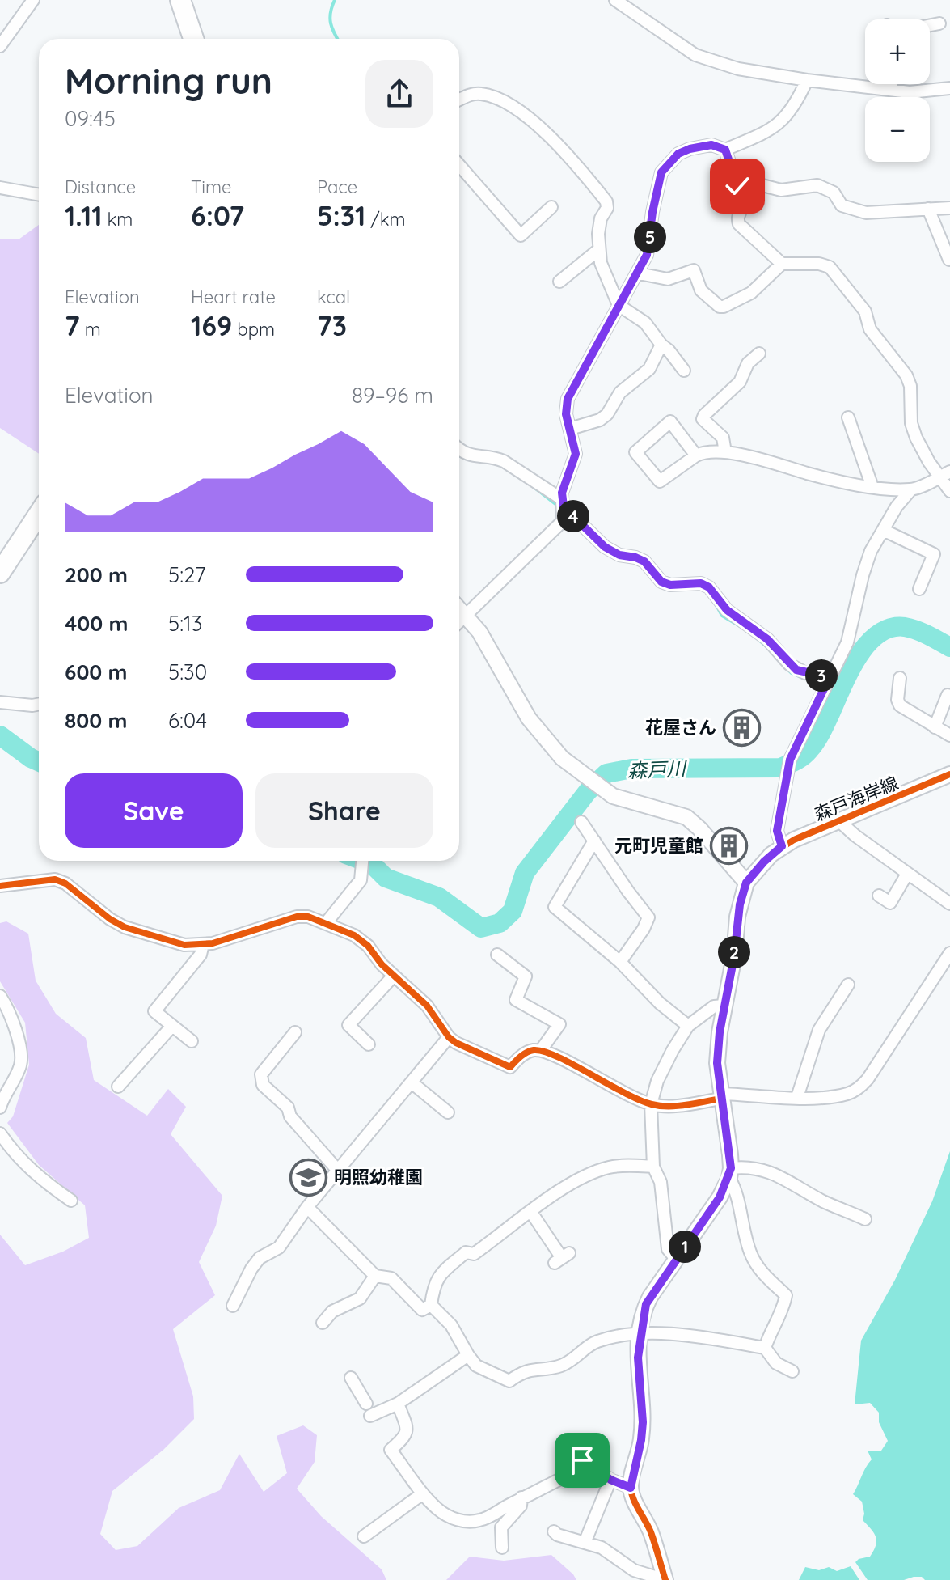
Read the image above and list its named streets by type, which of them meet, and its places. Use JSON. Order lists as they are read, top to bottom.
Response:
{
  "streets": {
    "main road": ["森戸海岸線"]
  },
  "water": ["森戸川"],
  "places": {
    "building": ["花屋さん", "元町児童館"],
    "school or university": ["明照幼稚園"]
  },
  "page": {
    "map_buttons": ["+", "−"],
    "heading": ["Morning run", "09:45"],
    "stats": [
      ["Distance", "1.11 km"],
      ["Time", "6:07"],
      ["Pace", "5:31 /km"],
      ["Elevation", "7 m"],
      ["Heart rate", "169 bpm"],
      ["kcal", "73"]
    ],
    "pins": [
      "5",
      "4",
      "3",
      "2",
      "1"
    ],
    "chart": ["Elevation", "89–96 m"],
    "list": [
      {
        "name": "200 m",
        "note": "5:27"
      },
      {
        "name": "400 m",
        "note": "5:13"
      },
      {
        "name": "600 m",
        "note": "5:30"
      },
      {
        "name": "800 m",
        "note": "6:04"
      }
    ],
    "buttons": ["Save", "Share"]
  }
}
